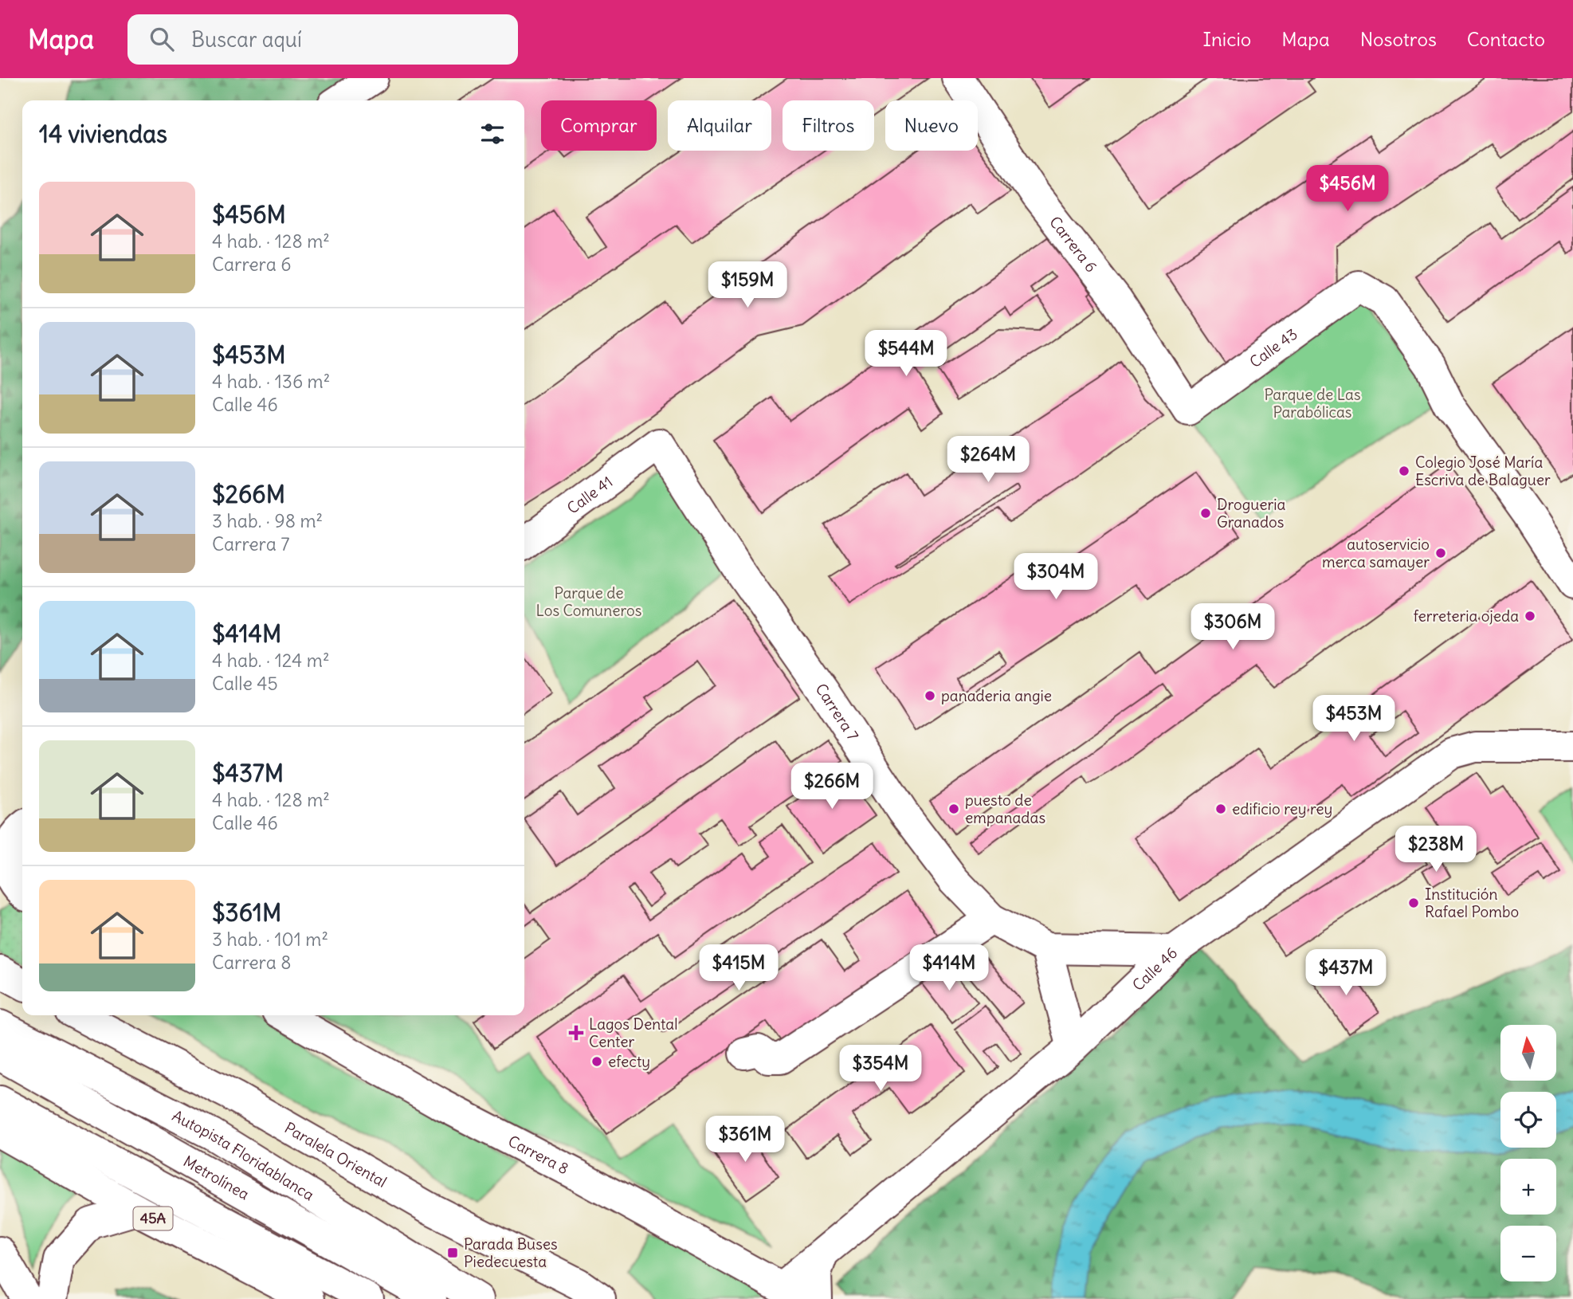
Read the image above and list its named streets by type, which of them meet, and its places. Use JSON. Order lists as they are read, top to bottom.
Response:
{
  "streets": {
    "main road": [
      "Carrera 6",
      "Calle 43",
      "Calle 41",
      "Carrera 7",
      "Calle 46",
      "Paralela Oriental",
      "Autopista Floridablanca",
      "Carrera 8",
      "Metrolínea",
      "45A"
    ]
  },
  "crossings": [
    ["Carrera 6", "Calle 43"],
    ["Calle 41", "Carrera 7"],
    ["Carrera 7", "Calle 46"],
    ["Calle 46", "Carrera 8"]
  ],
  "parks": ["Parque de Las Parabólicas", "Parque de Los Comuneros"],
  "places": {
    "other": [
      "Colegio José María Escriva de Balaguer",
      "Drogueria Granados",
      "autoservicio merca samayer",
      "ferreteria ojeda",
      "panaderia angie",
      "puesto de empanadas",
      "edificio rey rey",
      "Institución Rafael Pombo",
      "efecty"
    ],
    "health": ["Lagos Dental Center"],
    "transit": ["Parada Buses Piedecuesta"]
  },
  "north": "top",
  "page": {
    "header": "Mapa",
    "search": "Buscar aquí",
    "nav": [
      "Inicio",
      "Mapa",
      "Nosotros",
      "Contacto"
    ],
    "chip": [
      "Comprar",
      "Alquilar",
      "Filtros",
      "Nuevo"
    ],
    "heading": "14 viviendas",
    "price": [
      "$456M",
      "$159M",
      "$544M",
      "$264M",
      "$304M",
      "$306M",
      "$453M",
      "$266M",
      "$238M",
      "$415M",
      "$414M",
      "$437M",
      "$354M",
      "$361M"
    ],
    "list": [
      {
        "name": "$456M",
        "note": "4 hab. · 128 m² · Carrera 6"
      },
      {
        "name": "$453M",
        "note": "4 hab. · 136 m² · Calle 46"
      },
      {
        "name": "$266M",
        "note": "3 hab. · 98 m² · Carrera 7"
      },
      {
        "name": "$414M",
        "note": "4 hab. · 124 m² · Calle 45"
      },
      {
        "name": "$437M",
        "note": "4 hab. · 128 m² · Calle 46"
      },
      {
        "name": "$361M",
        "note": "3 hab. · 101 m² · Carrera 8"
      }
    ],
    "map_buttons": ["+", "−"]
  }
}
